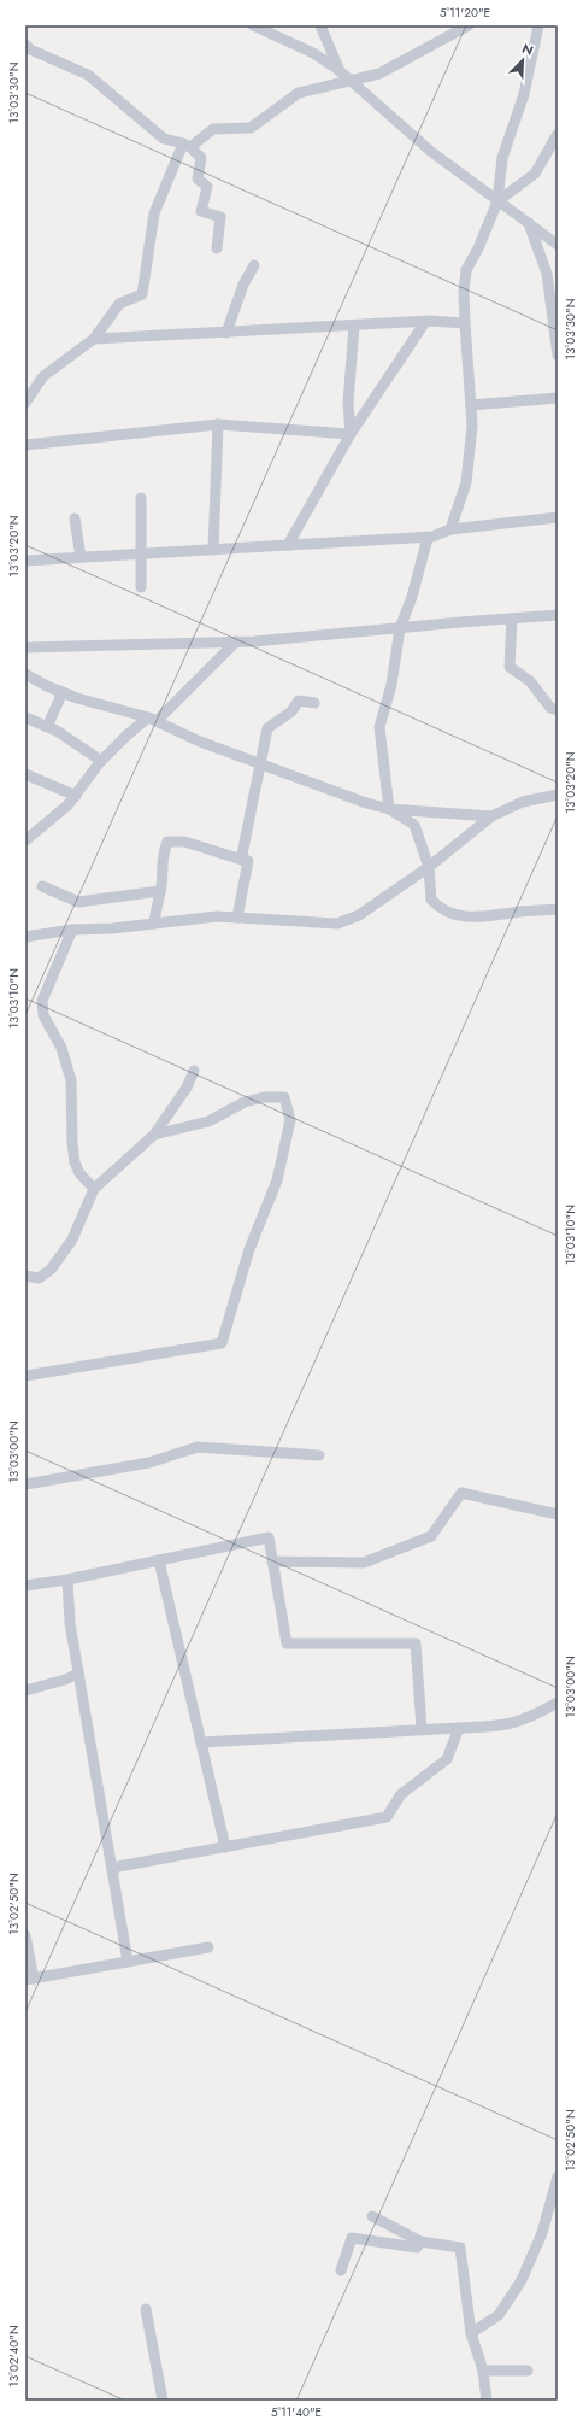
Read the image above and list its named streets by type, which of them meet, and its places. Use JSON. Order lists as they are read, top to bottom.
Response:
{
  "north": "top right",
  "coordinates": [
    "5°11'20\"E",
    "13°03'30\"N",
    "13°03'20\"N",
    "13°03'10\"N",
    "13°03'00\"N",
    "13°02'50\"N",
    "13°02'40\"N",
    "5°11'40\"E"
  ]
}
